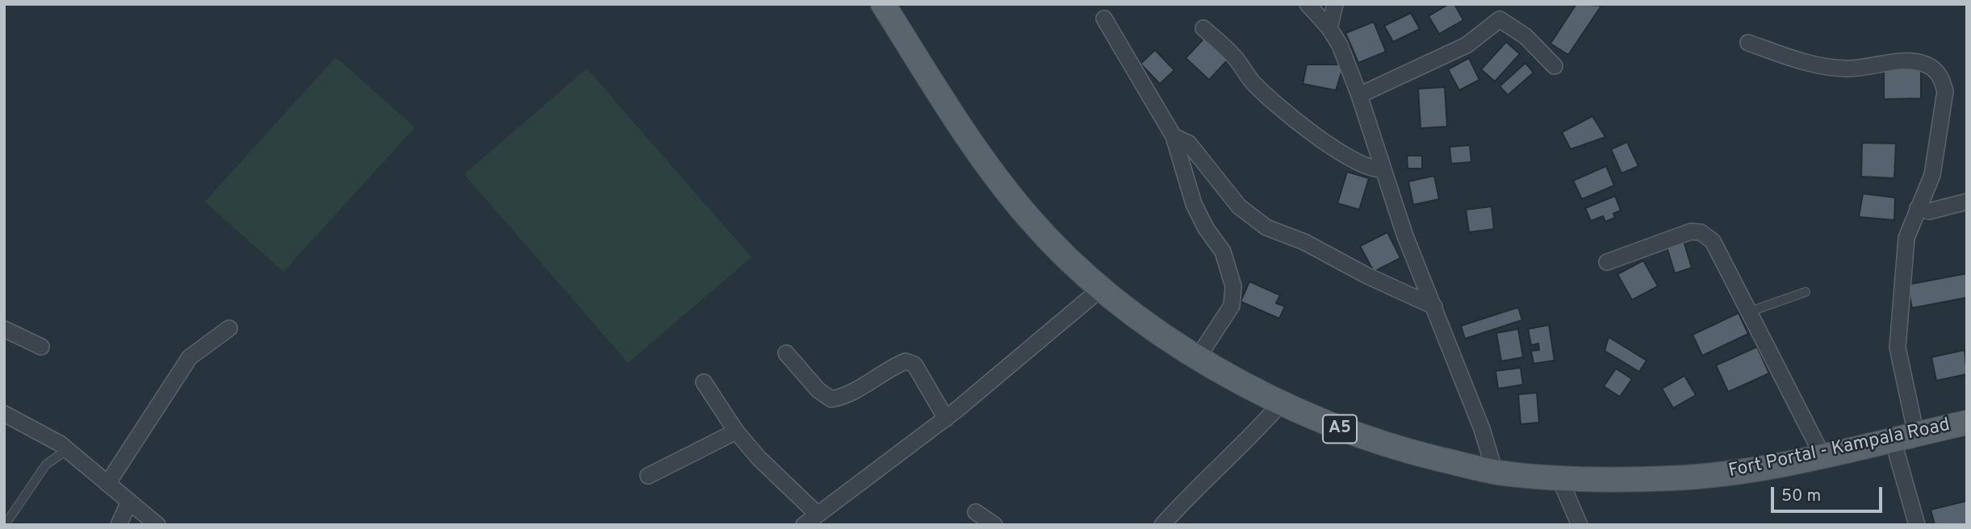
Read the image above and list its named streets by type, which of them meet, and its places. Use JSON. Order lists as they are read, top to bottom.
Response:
{
  "streets": {
    "main road": ["A5", "Fort Portal - Kampala Road"]
  },
  "scale_bar": "50 m"
}
